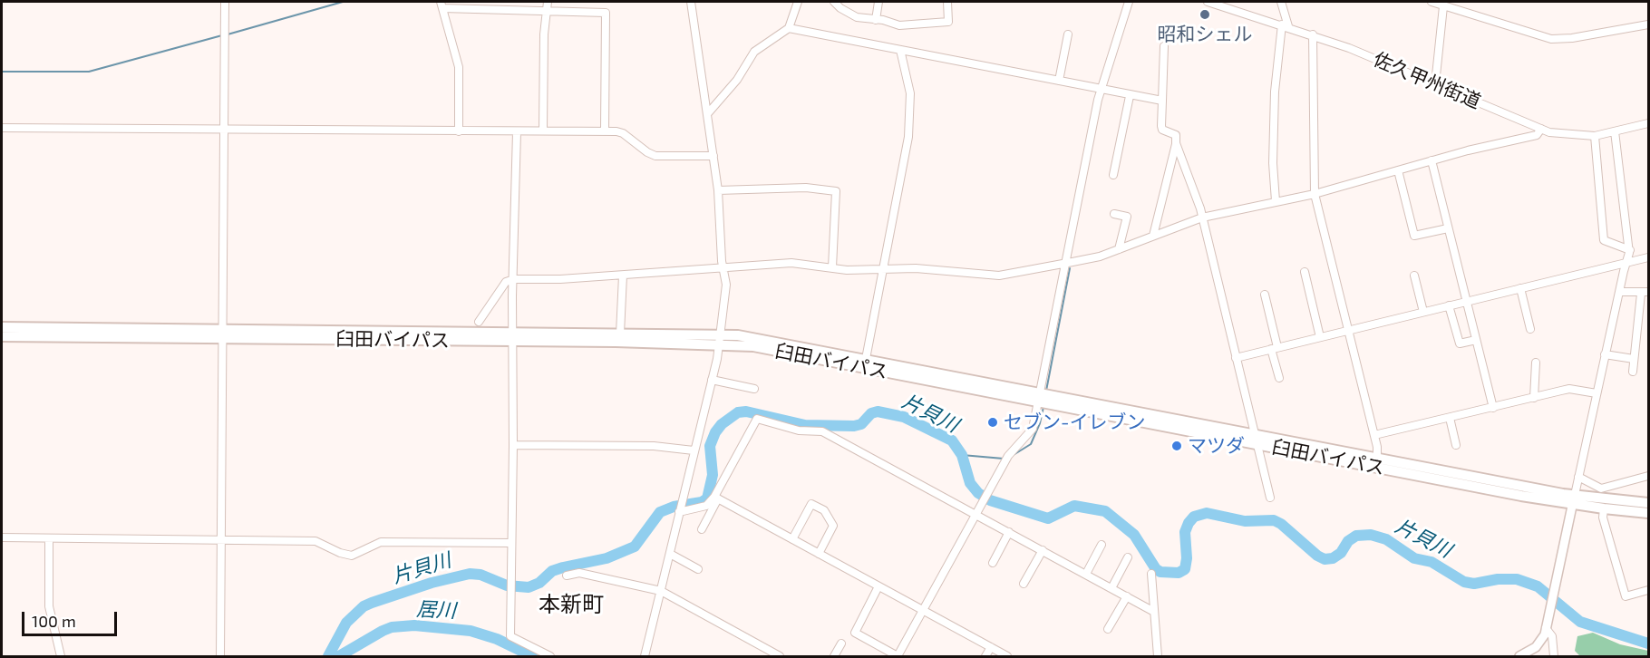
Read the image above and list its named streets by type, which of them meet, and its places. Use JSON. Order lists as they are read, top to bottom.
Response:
{
  "streets": {
    "highway": ["臼田バイパス"],
    "street": ["佐久甲州街道"]
  },
  "districts": ["本新町"],
  "water": ["片貝川", "居川"],
  "places": ["昭和シェル", "セブン-イレブン", "マツダ"],
  "scale_bar": "100 m"
}
